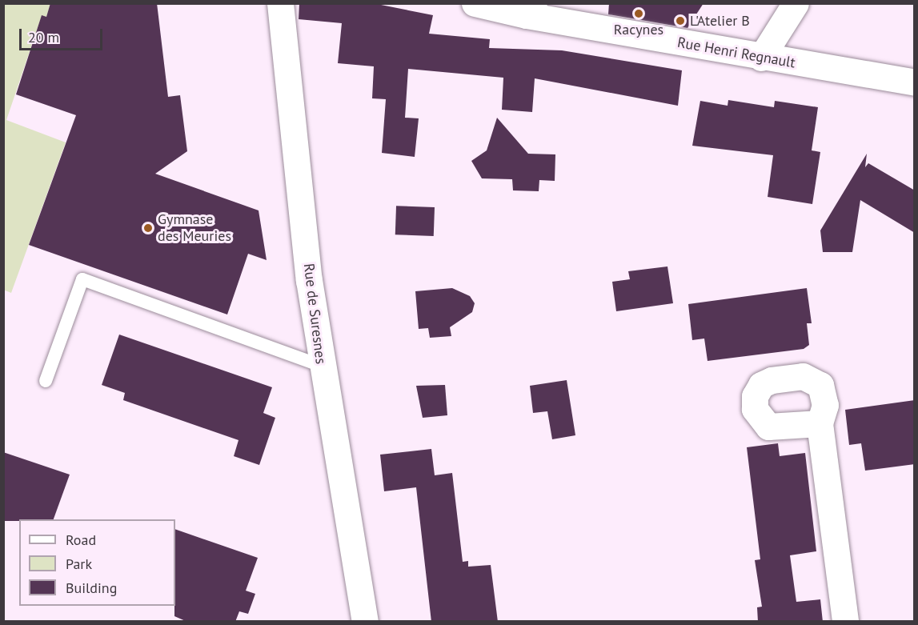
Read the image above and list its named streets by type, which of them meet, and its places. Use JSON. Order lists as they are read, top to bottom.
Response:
{
  "streets": {
    "street": ["Rue Henri Regnault", "Rue de Suresnes"]
  },
  "places": ["Racynes", "L'Atelier B", "Gymnase des Meuries"],
  "legend": ["Road", "Park", "Building"],
  "scale_bar": "20 m"
}
